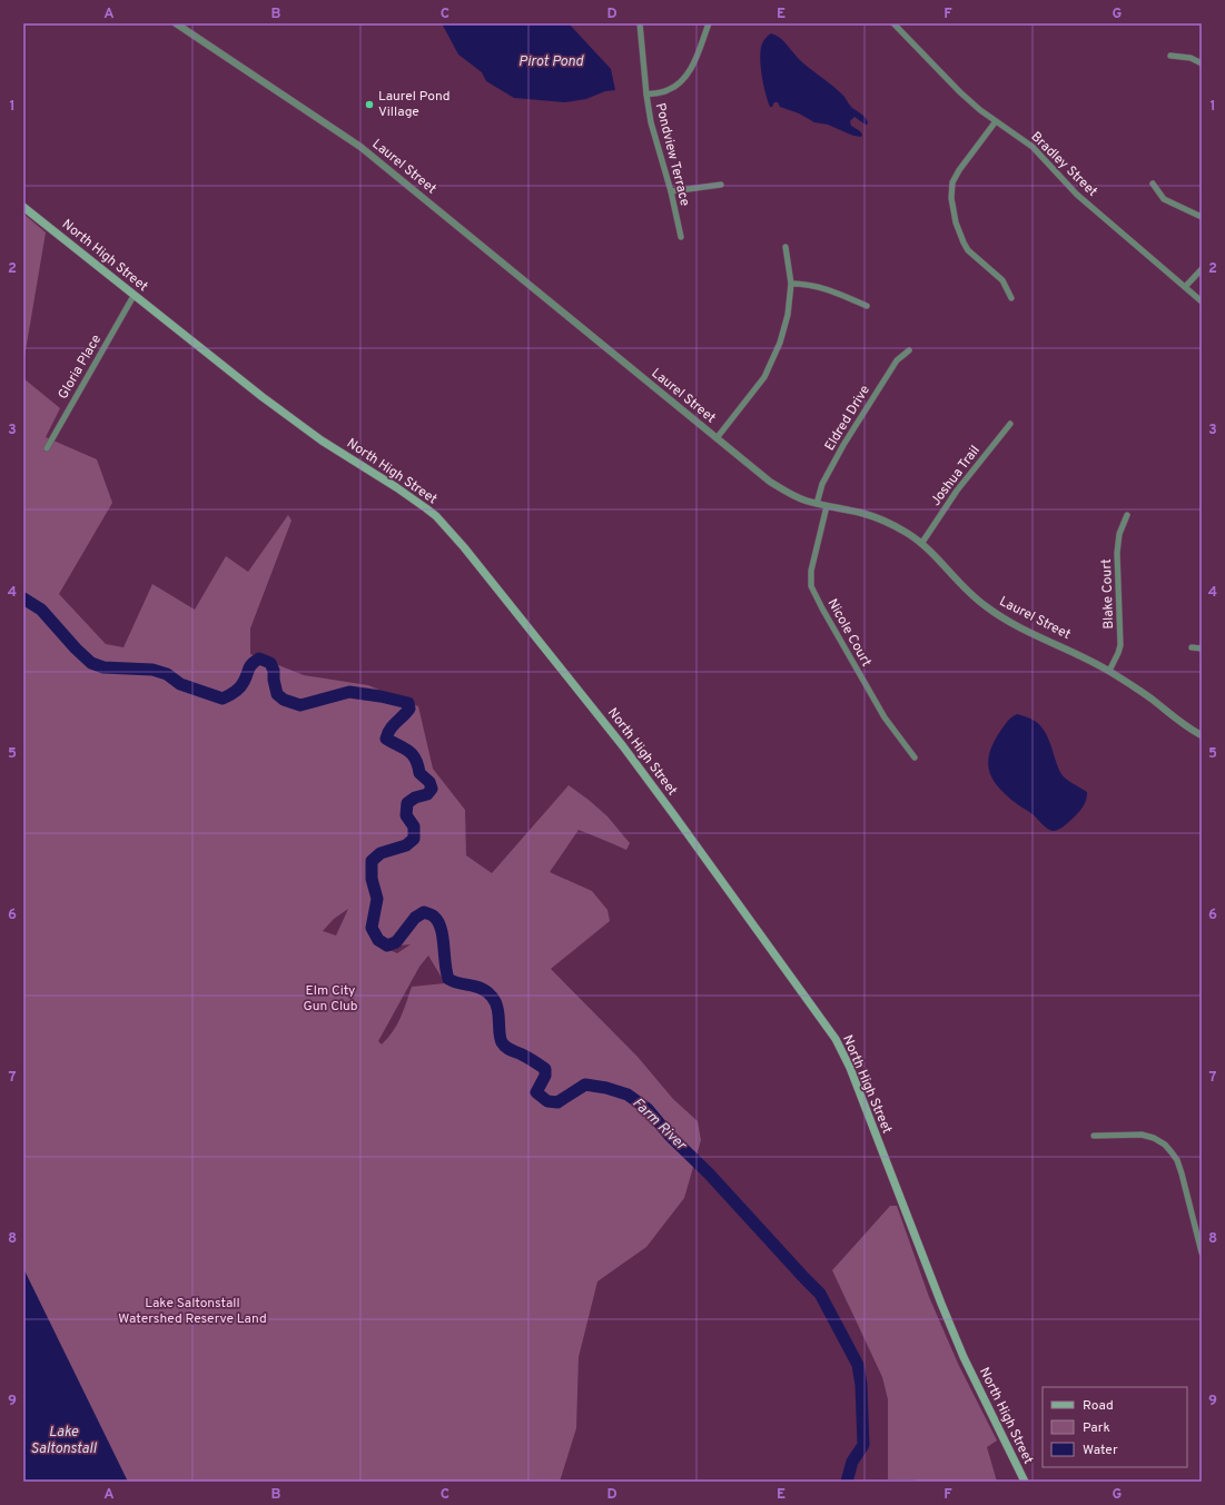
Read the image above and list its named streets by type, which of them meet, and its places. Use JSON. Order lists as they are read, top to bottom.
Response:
{
  "streets": {
    "main road": ["North High Street"],
    "street": [
      "Pondview Terrace",
      "Bradley Street",
      "Laurel Street",
      "Gloria Place",
      "Eldred Drive",
      "Joshua Trail",
      "Blake Court",
      "Nicole Court"
    ]
  },
  "crossings": [
    ["Laurel Street", "Eldred Drive"],
    ["Laurel Street", "Joshua Trail"],
    ["Laurel Street", "Blake Court"],
    ["Laurel Street", "Nicole Court"],
    ["North High Street", "Gloria Place"]
  ],
  "water": ["Pirot Pond", "Farm River", "Lake Saltonstall"],
  "parks": ["Elm City Gun Club", "Lake Saltonstall Watershed Reserve Land"],
  "places": ["Laurel Pond Village"],
  "legend": ["Road", "Park", "Water"],
  "grid": {
    "columns": [
      "A",
      "B",
      "C",
      "D",
      "E",
      "F",
      "G"
    ],
    "rows": [
      "1",
      "2",
      "3",
      "4",
      "5",
      "6",
      "7",
      "8",
      "9"
    ]
  }
}
